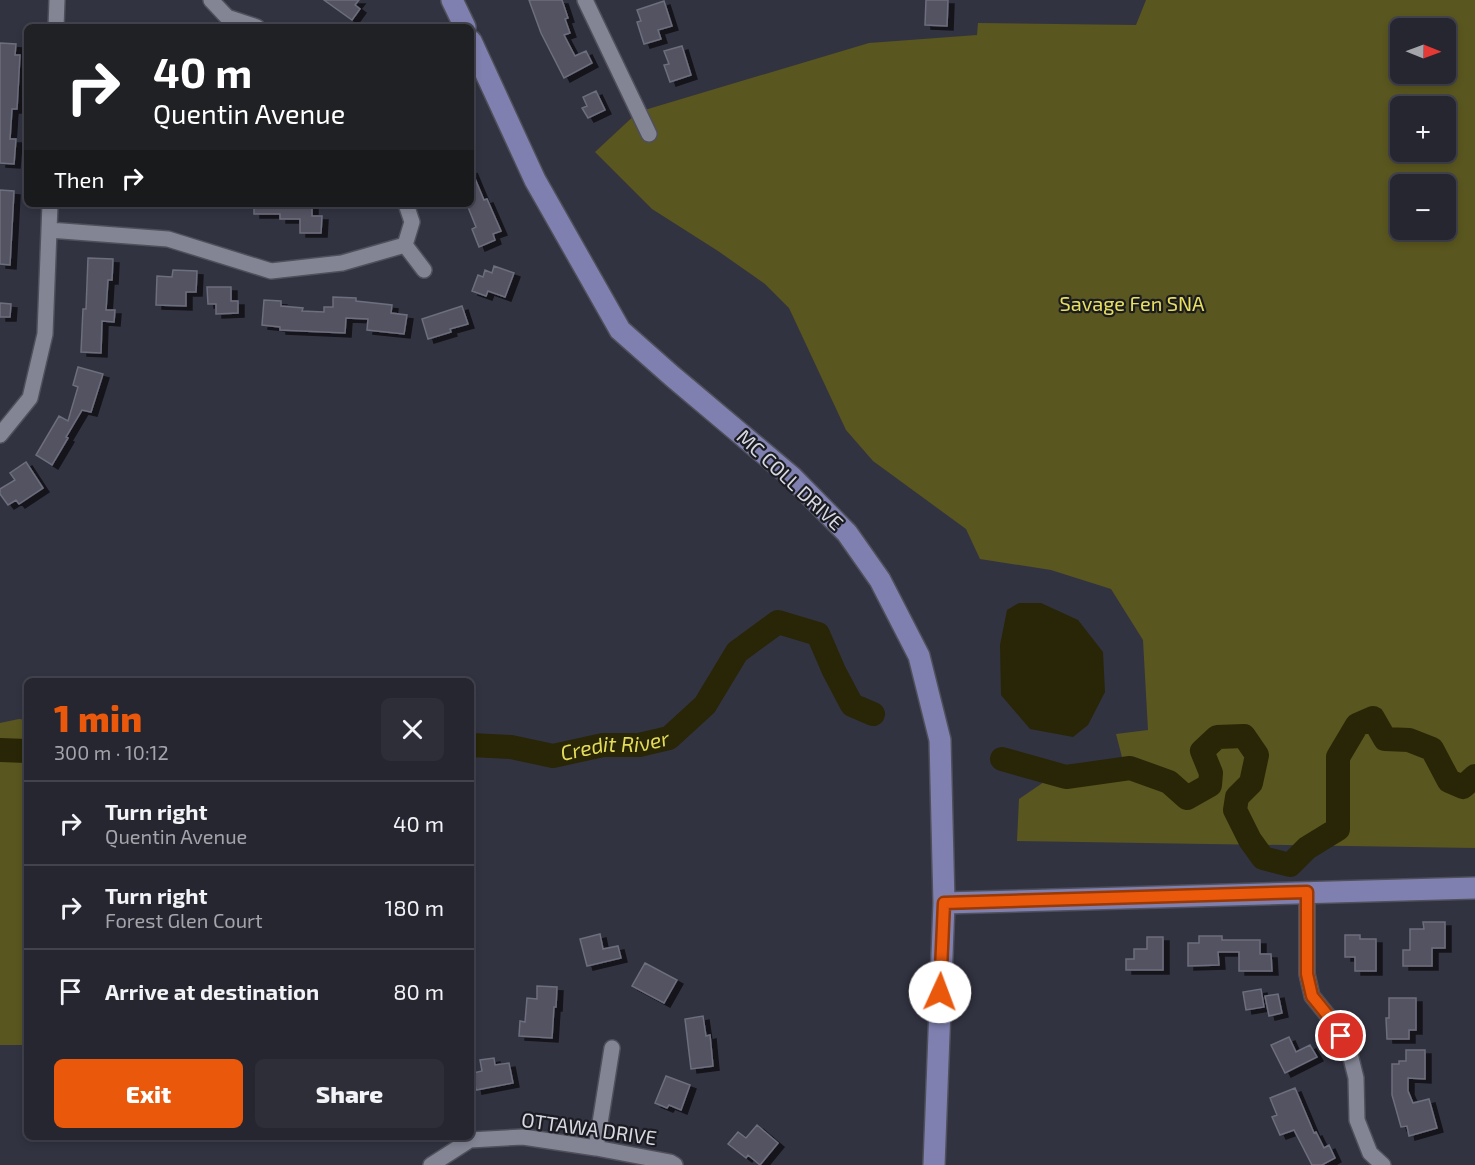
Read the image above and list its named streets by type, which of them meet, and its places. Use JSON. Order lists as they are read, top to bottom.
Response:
{
  "streets": {
    "main road": ["MC COLL DRIVE"],
    "street": ["OTTAWA DRIVE"]
  },
  "water": ["Credit River"],
  "parks": ["Savage Fen SNA"],
  "north": "right",
  "page": {
    "map_buttons": ["+", "−"],
    "turn": ["40 m", "Quentin Avenue"],
    "then": "Then",
    "heading": ["1 min", "300 m · 10:12"],
    "list": [
      {
        "name": "Turn right",
        "note": "Quentin Avenue",
        "value": "40 m"
      },
      {
        "name": "Turn right",
        "note": "Forest Glen Court",
        "value": "180 m"
      },
      {
        "name": "Arrive at destination",
        "value": "80 m"
      }
    ],
    "buttons": ["Exit", "Share"]
  }
}
